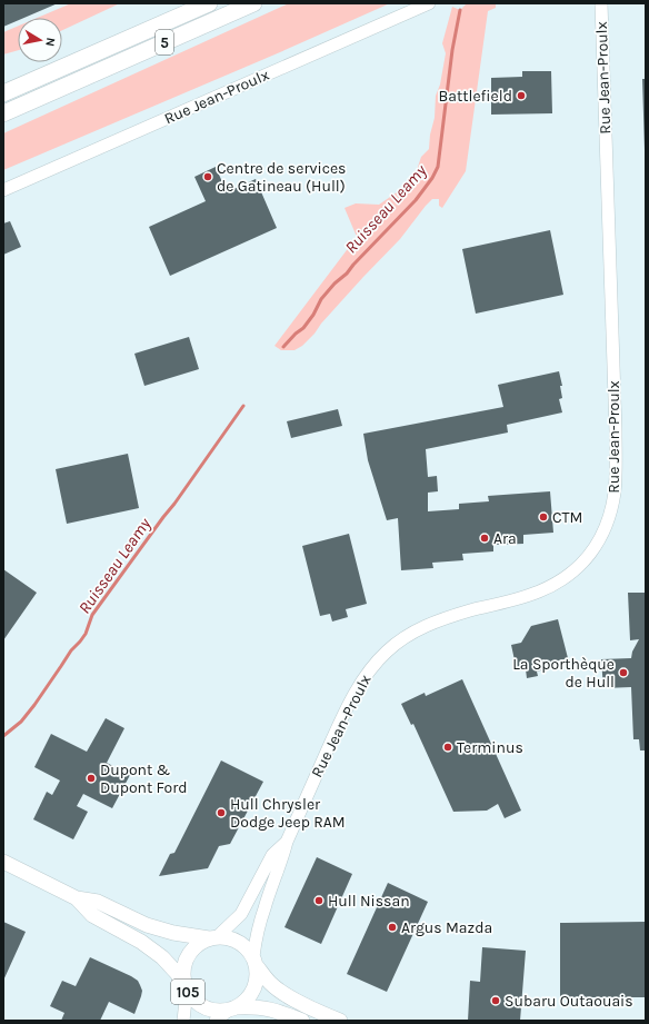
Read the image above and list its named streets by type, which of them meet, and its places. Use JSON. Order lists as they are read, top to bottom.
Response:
{
  "streets": {
    "highway": ["5"],
    "main road": ["105"],
    "street": ["Rue Jean-Proulx"]
  },
  "crossings": [
    ["Rue Jean-Proulx", "105"]
  ],
  "water": ["Ruisseau Leamy"],
  "places": [
    "Battlefield",
    "Centre de services de Gatineau (Hull)",
    "CTM",
    "Ara",
    "La Sporthèque de Hull",
    "Terminus",
    "Dupont & Dupont Ford",
    "Hull Chrysler Dodge Jeep RAM",
    "Hull Nissan",
    "Argus Mazda",
    "Subaru Outaouais"
  ],
  "north": "right"
}
